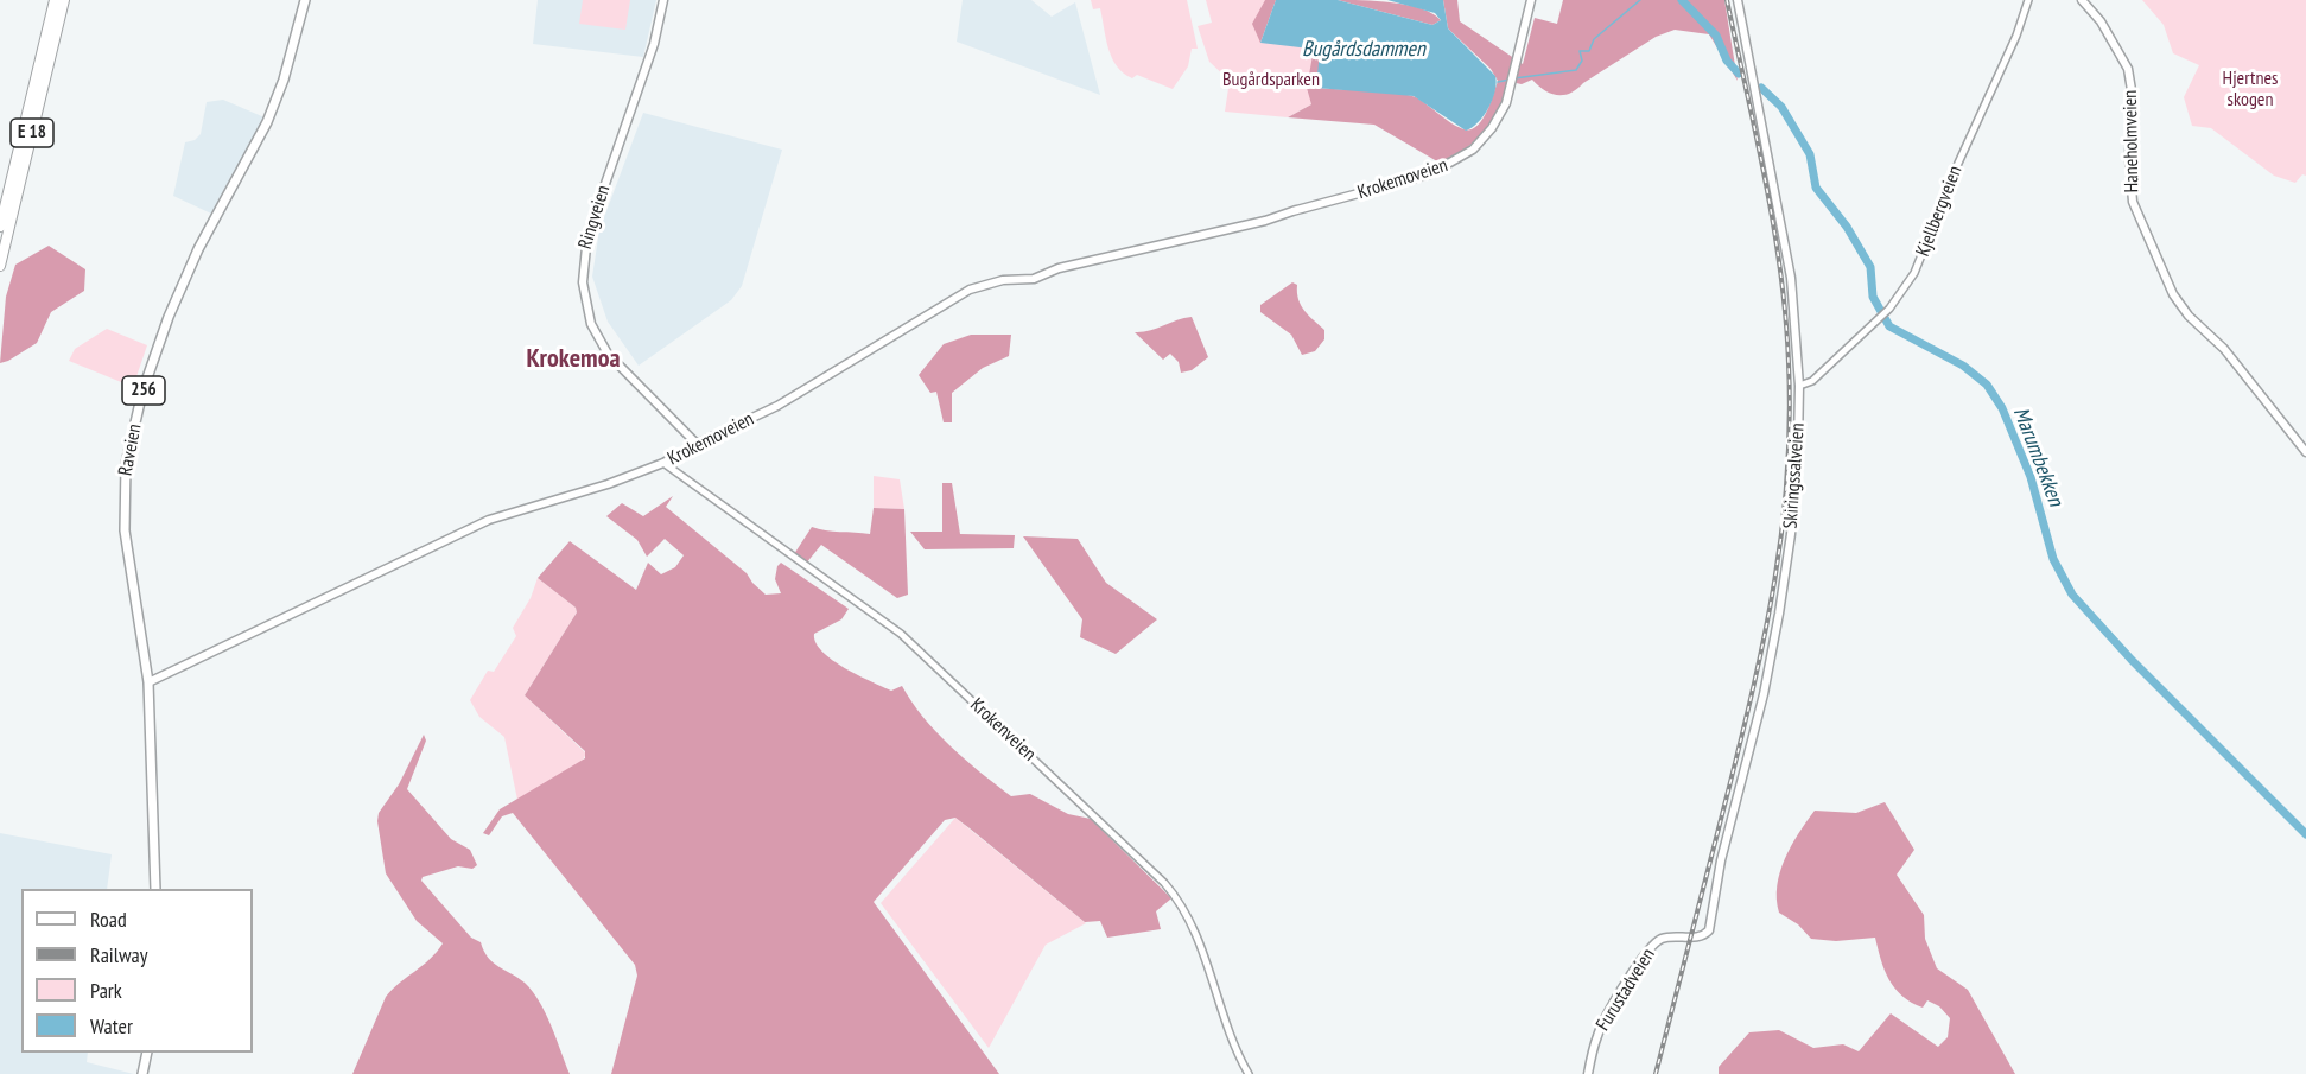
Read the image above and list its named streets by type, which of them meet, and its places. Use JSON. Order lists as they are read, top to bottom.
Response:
{
  "streets": {
    "highway": ["E 18"],
    "main road": [
      "Haneholmveien",
      "Krokemoveien",
      "Ringveien",
      "256",
      "Raveien",
      "Skiringssalveien",
      "Furustadveien"
    ],
    "street": ["Kjellbergveien", "Krokenveien"]
  },
  "crossings": [
    ["Krokemoveien", "Ringveien"],
    ["Krokemoveien", "Raveien"],
    ["Krokemoveien", "Krokenveien"],
    ["Kjellbergveien", "Skiringssalveien"],
    ["Skiringssalveien", "Furustadveien"]
  ],
  "districts": ["Krokemoa"],
  "water": ["Bugårdsdammen", "Marumbekken"],
  "parks": ["Hjertnes skogen", "Bugårdsparken"],
  "legend": [
    "Road",
    "Railway",
    "Park",
    "Water"
  ]
}
